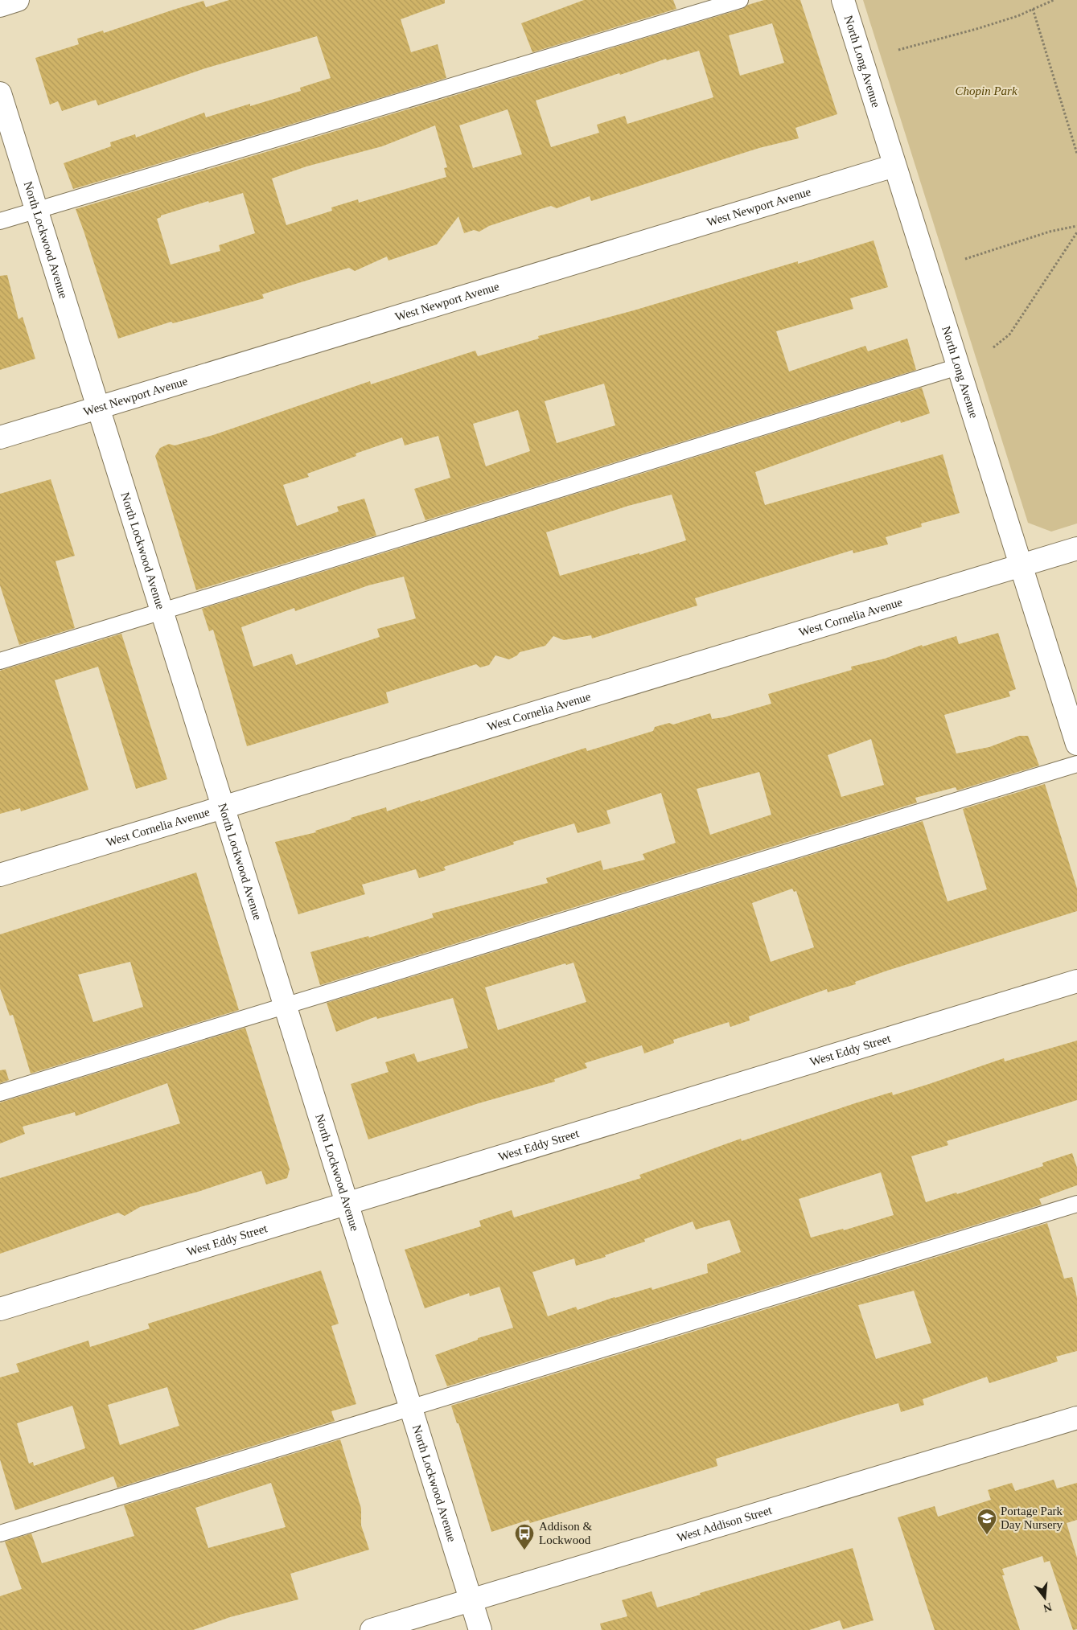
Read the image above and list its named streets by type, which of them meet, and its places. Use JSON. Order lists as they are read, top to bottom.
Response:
{
  "streets": {
    "street": [
      "North Long Avenue",
      "West Newport Avenue",
      "North Lockwood Avenue",
      "West Cornelia Avenue",
      "West Eddy Street",
      "West Addison Street"
    ]
  },
  "crossings": [
    ["North Long Avenue", "West Newport Avenue"],
    ["North Long Avenue", "West Cornelia Avenue"],
    ["West Newport Avenue", "North Lockwood Avenue"],
    ["North Lockwood Avenue", "West Cornelia Avenue"],
    ["North Lockwood Avenue", "West Eddy Street"],
    ["North Lockwood Avenue", "West Addison Street"]
  ],
  "parks": ["Chopin Park"],
  "places": {
    "school or university": ["Portage Park Day Nursery"],
    "bus stop": ["Addison & Lockwood"]
  },
  "north": "bottom"
}
